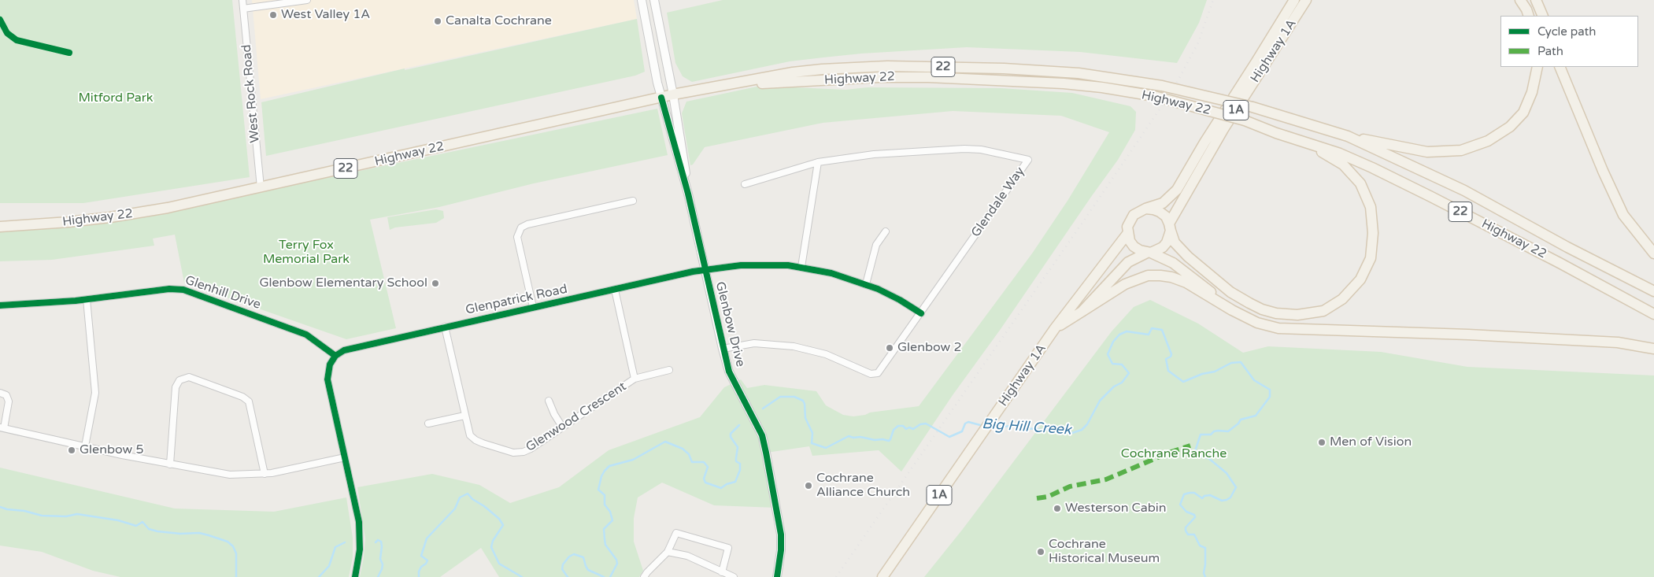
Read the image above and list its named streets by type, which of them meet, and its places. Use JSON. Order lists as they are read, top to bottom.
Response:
{
  "streets": {
    "main road": [
      "Highway 1A",
      "22",
      "Highway 22",
      "1A"
    ],
    "street": [
      "West Rock Road",
      "Glendale Way",
      "Glenhill Drive",
      "Glenpatrick Road",
      "Glenbow Drive",
      "Glenwood Crescent"
    ]
  },
  "crossings": [
    ["Highway 22", "West Rock Road"],
    ["Highway 22", "Glenbow Drive"],
    ["Glendale Way", "Glenpatrick Road"],
    ["Glendale Way", "Glenbow Drive"],
    ["Glenhill Drive", "Glenpatrick Road"],
    ["Glenpatrick Road", "Glenbow Drive"],
    ["Glenpatrick Road", "Glenwood Crescent"]
  ],
  "water": ["Big Hill Creek"],
  "parks": ["Mitford Park", "Terry Fox Memorial Park", "Cochrane Ranche"],
  "places": [
    "West Valley 1A",
    "Canalta Cochrane",
    "Glenbow Elementary School",
    "Glenbow 2",
    "Men of Vision",
    "Glenbow 5",
    "Cochrane Alliance Church",
    "Westerson Cabin",
    "Cochrane Historical Museum"
  ],
  "legend": ["Cycle path", "Path"]
}
